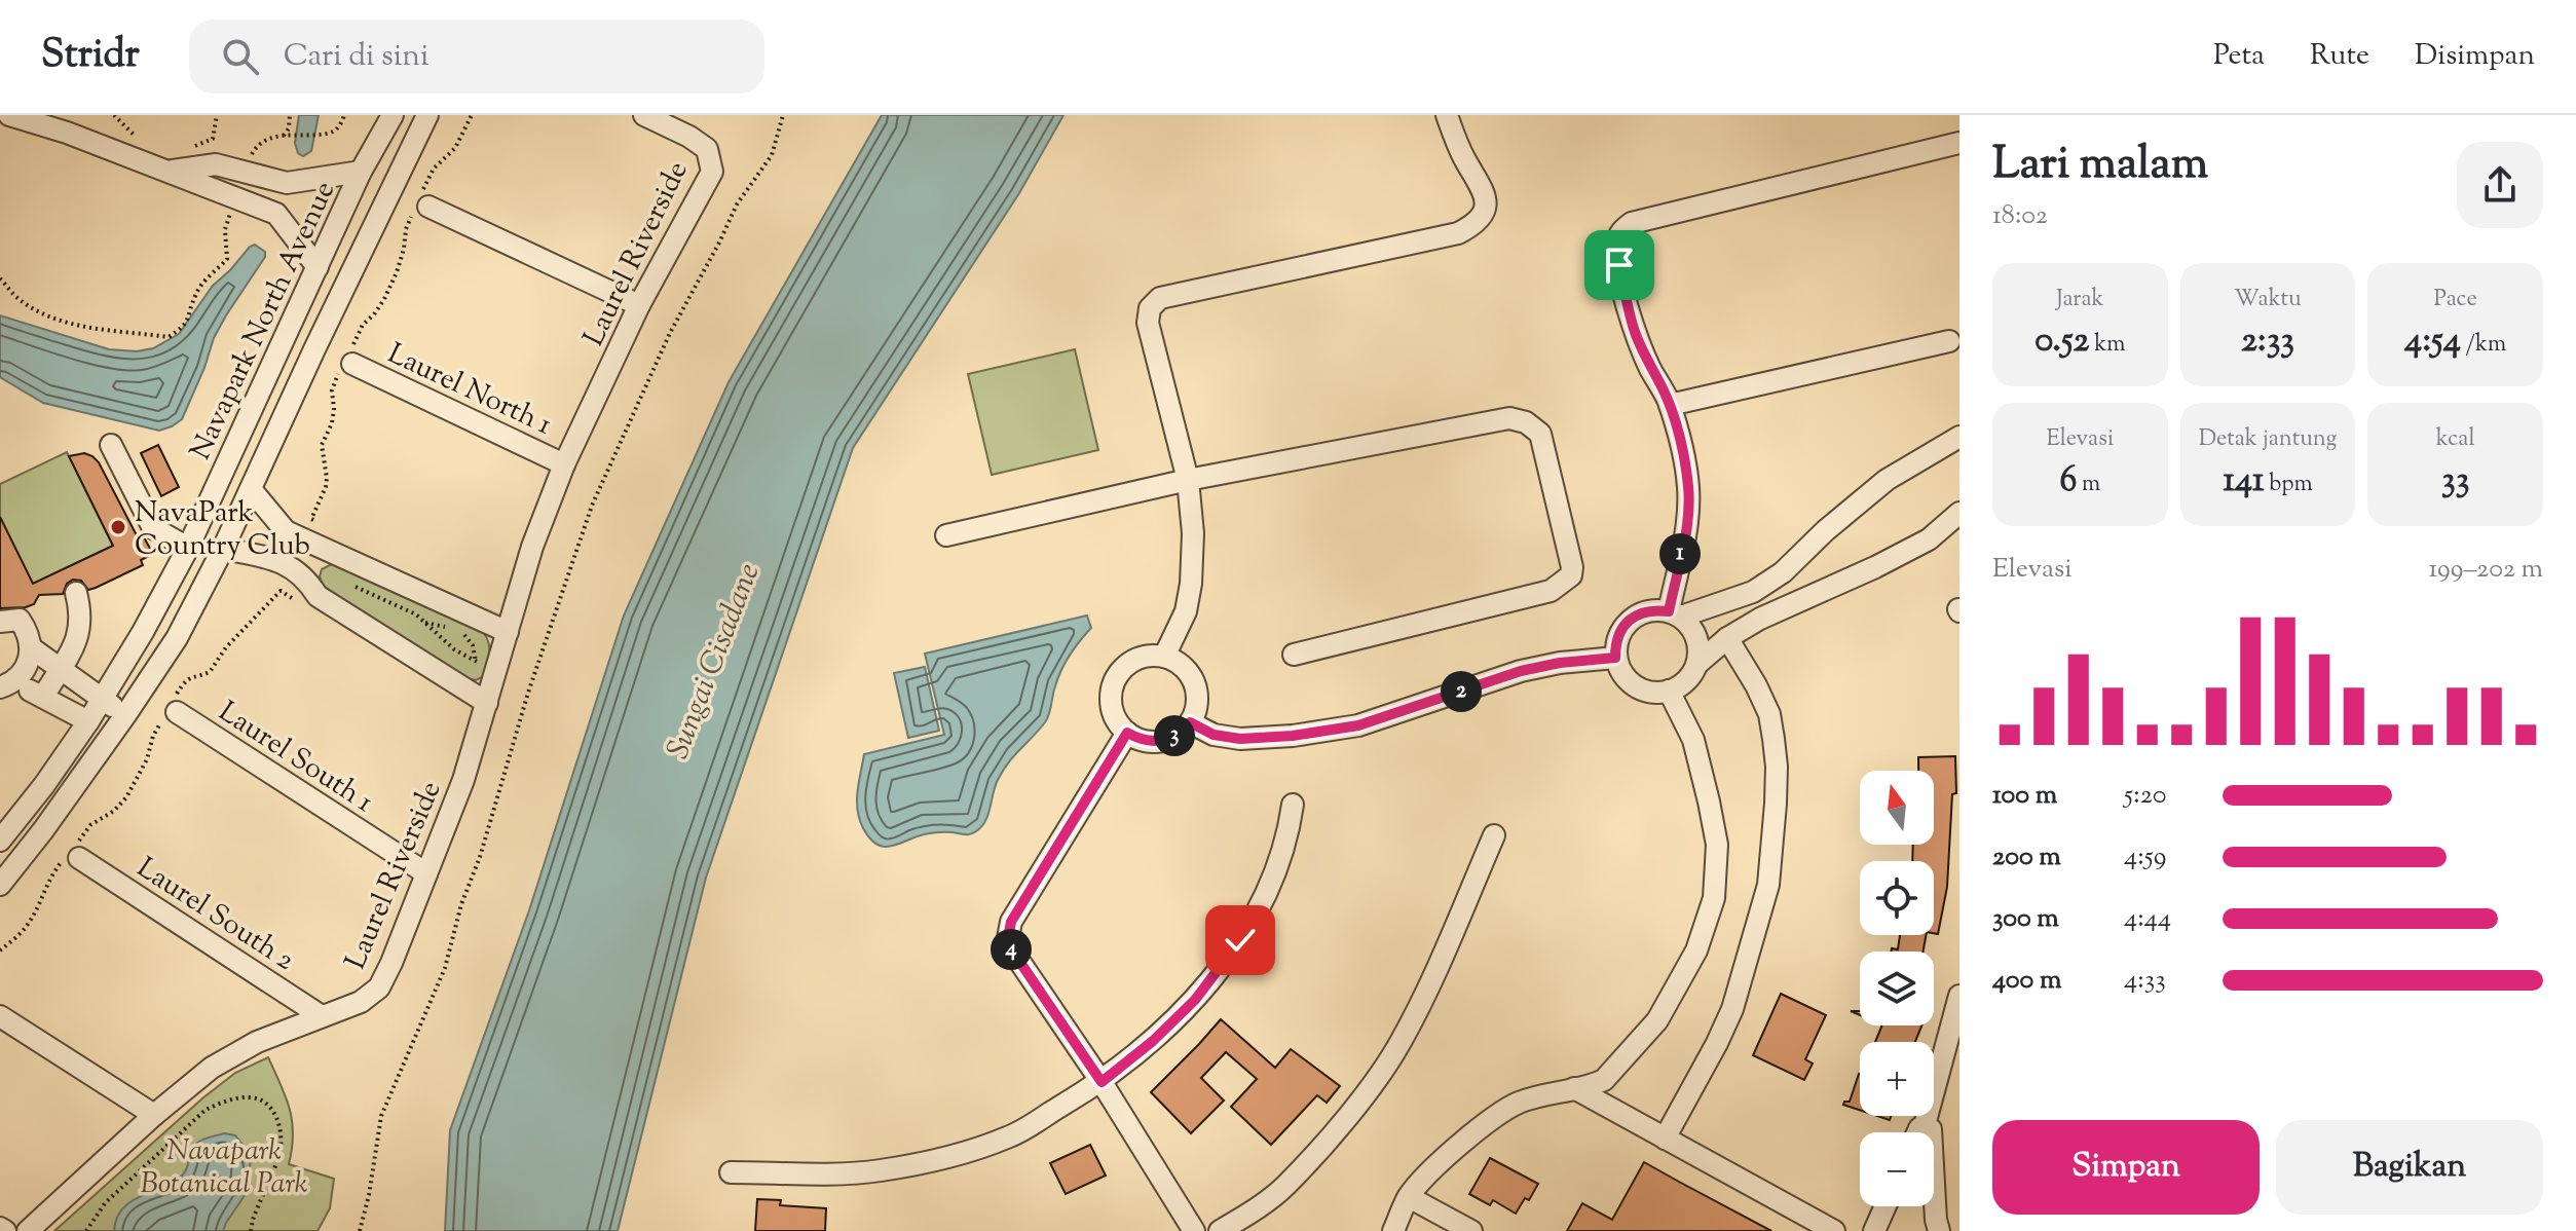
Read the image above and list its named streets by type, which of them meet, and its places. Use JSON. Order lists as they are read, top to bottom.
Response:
{
  "streets": {
    "street": [
      "Laurel Riverside",
      "Navapark North Avenue",
      "Laurel North 1",
      "Laurel South 1",
      "Laurel South 2"
    ]
  },
  "crossings": [
    ["Laurel Riverside", "Laurel North 1"],
    ["Laurel Riverside", "Laurel South 1"],
    ["Laurel Riverside", "Laurel South 2"]
  ],
  "water": ["Sungai Cisadane"],
  "parks": ["Navapark Botanical Park"],
  "places": ["NavaPark Country Club"],
  "north": "top",
  "page": {
    "header": "Stridr",
    "search": "Cari di sini",
    "nav": ["Peta", "Rute", "Disimpan"],
    "heading": ["Lari malam", "18:02"],
    "stats": [
      ["Jarak", "0.52 km"],
      ["Waktu", "2:33"],
      ["Pace", "4:54 /km"],
      ["Elevasi", "6 m"],
      ["Detak jantung", "141 bpm"],
      ["kcal", "33"]
    ],
    "pins": [
      "1",
      "2",
      "3",
      "4"
    ],
    "chart": ["Elevasi", "199–202 m"],
    "list": [
      {
        "name": "100 m",
        "note": "5:20"
      },
      {
        "name": "200 m",
        "note": "4:59"
      },
      {
        "name": "300 m",
        "note": "4:44"
      },
      {
        "name": "400 m",
        "note": "4:33"
      }
    ],
    "map_buttons": ["+", "−"],
    "buttons": ["Simpan", "Bagikan"]
  }
}
